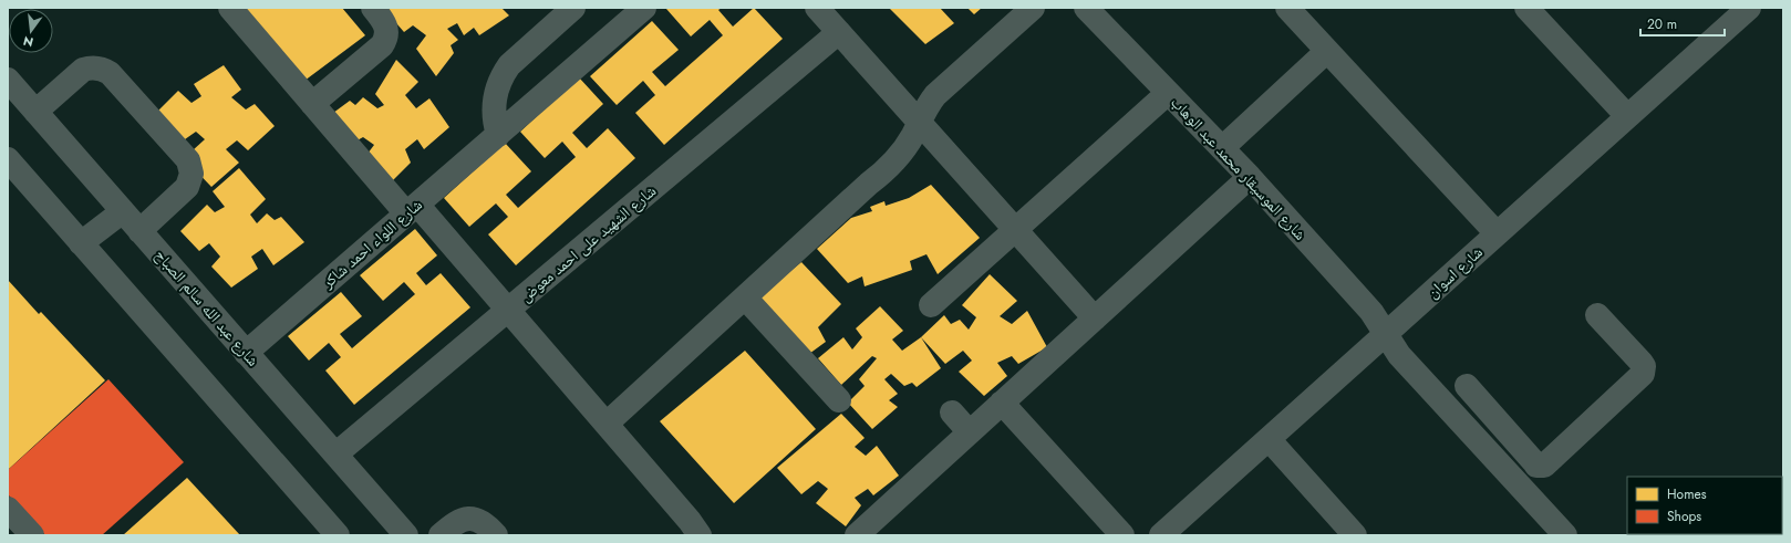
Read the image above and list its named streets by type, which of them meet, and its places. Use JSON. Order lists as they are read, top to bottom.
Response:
{
  "streets": {
    "street": [
      "شارع الموسيقار محمد عبد الوهاب",
      "شارع اللواء احمد شاكر",
      "شارع الشهيد على احمد معوض",
      "شارع اسوان",
      "شارع عبد الله سالم الصباح"
    ]
  },
  "crossings": [
    ["شارع الموسيقار محمد عبد الوهاب", "شارع اسوان"],
    ["شارع اللواء احمد شاكر", "شارع عبد الله سالم الصباح"],
    ["شارع الشهيد على احمد معوض", "شارع عبد الله سالم الصباح"]
  ],
  "legend": ["Homes", "Shops"],
  "scale_bar": "20 m",
  "north": "bottom"
}
